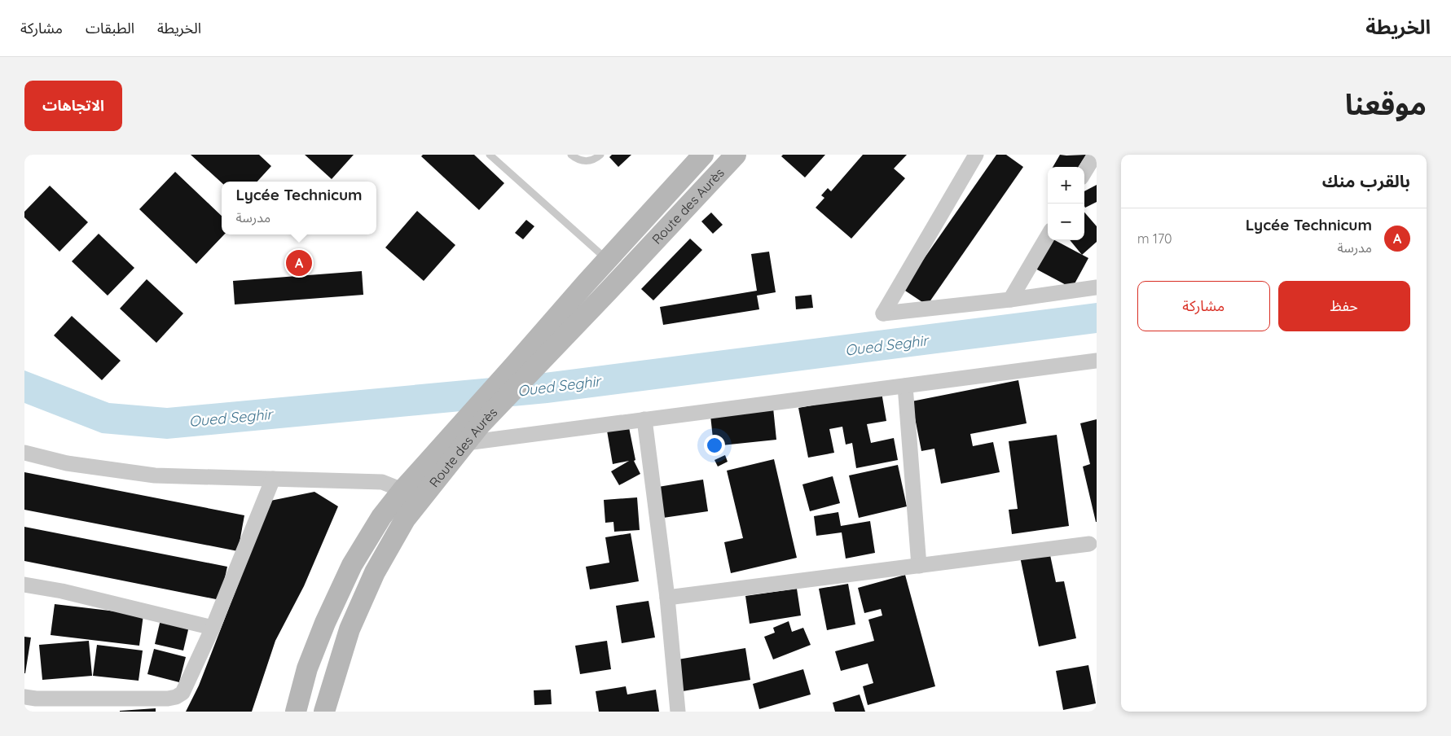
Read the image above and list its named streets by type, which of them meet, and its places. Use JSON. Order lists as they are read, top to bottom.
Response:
{
  "streets": {
    "street": ["Route des Aurès"]
  },
  "water": ["Oued Seghir"],
  "page": {
    "header": "الخريطة",
    "nav": ["الخريطة", "الطبقات", "مشاركة"],
    "title": "موقعنا",
    "buttons": [
      "الاتجاهات",
      ["حفظ", "مشاركة"]
    ],
    "heading": "بالقرب منك",
    "map_buttons": ["+", "−"],
    "popup": ["Lycée Technicum", "مدرسة"],
    "list": [
      {
        "mark": "A",
        "name": "Lycée Technicum",
        "note": "مدرسة",
        "value": "170 m"
      }
    ],
    "pins": "A"
  }
}
